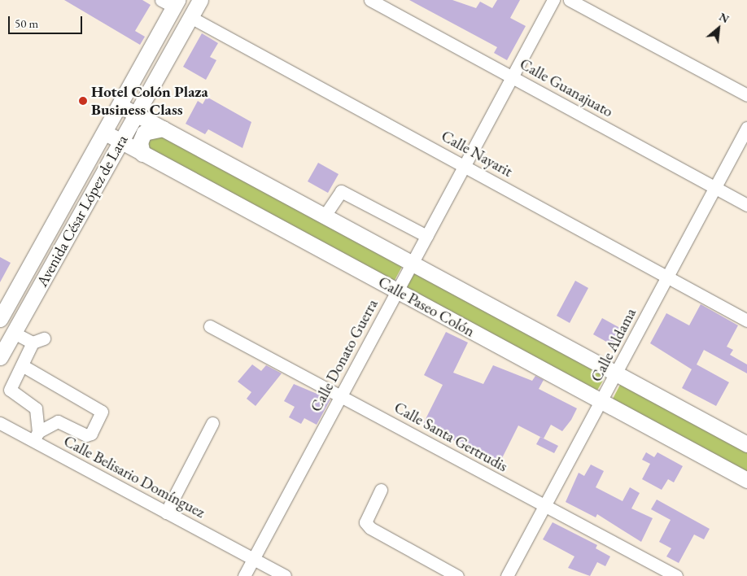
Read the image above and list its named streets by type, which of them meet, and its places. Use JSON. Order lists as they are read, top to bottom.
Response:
{
  "streets": {
    "main road": ["Avenida César López de Lara", "Calle Paseo Colón"],
    "street": [
      "Calle Guanajuato",
      "Calle Nayarit",
      "Calle Aldama",
      "Calle Donato Guerra",
      "Calle Santa Gertrudis",
      "Calle Belisario Domínguez"
    ]
  },
  "crossings": [
    ["Calle Guanajuato", "Calle Aldama"],
    ["Calle Guanajuato", "Calle Donato Guerra"],
    ["Calle Nayarit", "Avenida César López de Lara"],
    ["Calle Nayarit", "Calle Aldama"],
    ["Calle Nayarit", "Calle Donato Guerra"],
    ["Avenida César López de Lara", "Calle Paseo Colón"],
    ["Calle Paseo Colón", "Calle Aldama"],
    ["Calle Paseo Colón", "Calle Donato Guerra"],
    ["Calle Aldama", "Calle Santa Gertrudis"],
    ["Calle Donato Guerra", "Calle Santa Gertrudis"],
    ["Calle Donato Guerra", "Calle Belisario Domínguez"]
  ],
  "places": ["Hotel Colón Plaza Business Class"],
  "scale_bar": "50 m",
  "north": "top right"
}
